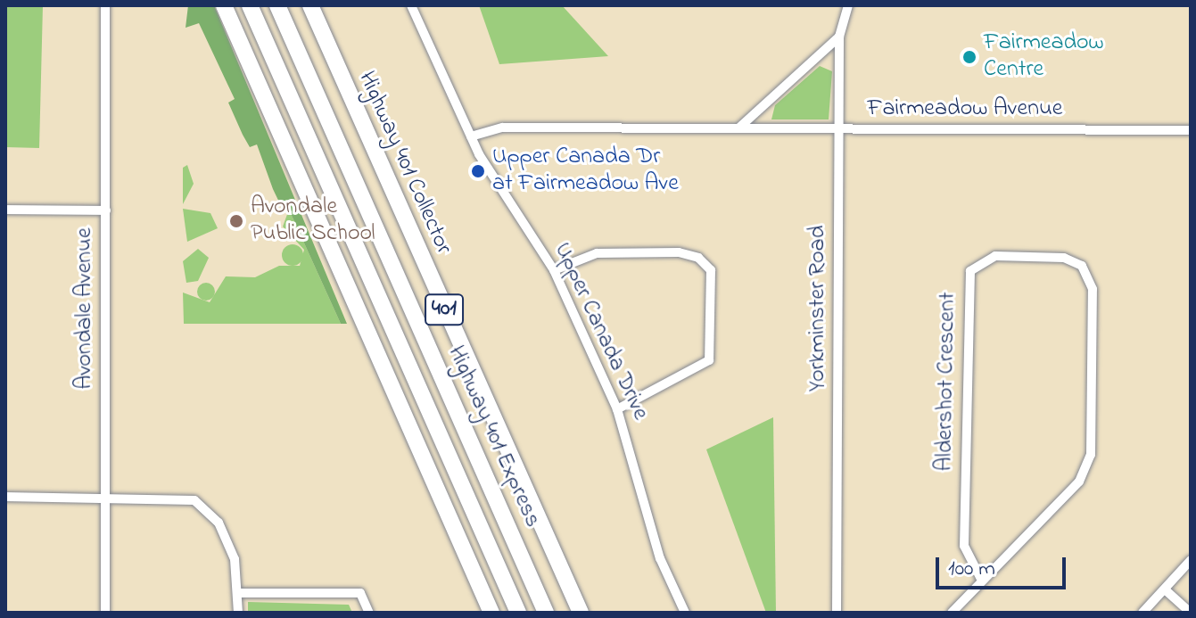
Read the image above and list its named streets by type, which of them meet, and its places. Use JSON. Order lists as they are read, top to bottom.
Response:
{
  "streets": {
    "highway": ["Highway 401 Collector", "401", "Highway 401 Express"],
    "street": [
      "Fairmeadow Avenue",
      "Avondale Avenue",
      "Yorkminster Road",
      "Upper Canada Drive",
      "Aldershot Crescent"
    ]
  },
  "crossings": [
    ["Fairmeadow Avenue", "Yorkminster Road"],
    ["Fairmeadow Avenue", "Upper Canada Drive"]
  ],
  "places": ["Fairmeadow Centre", "Upper Canada Dr at Fairmeadow Ave", "Avondale Public School"],
  "scale_bar": "100 m"
}
